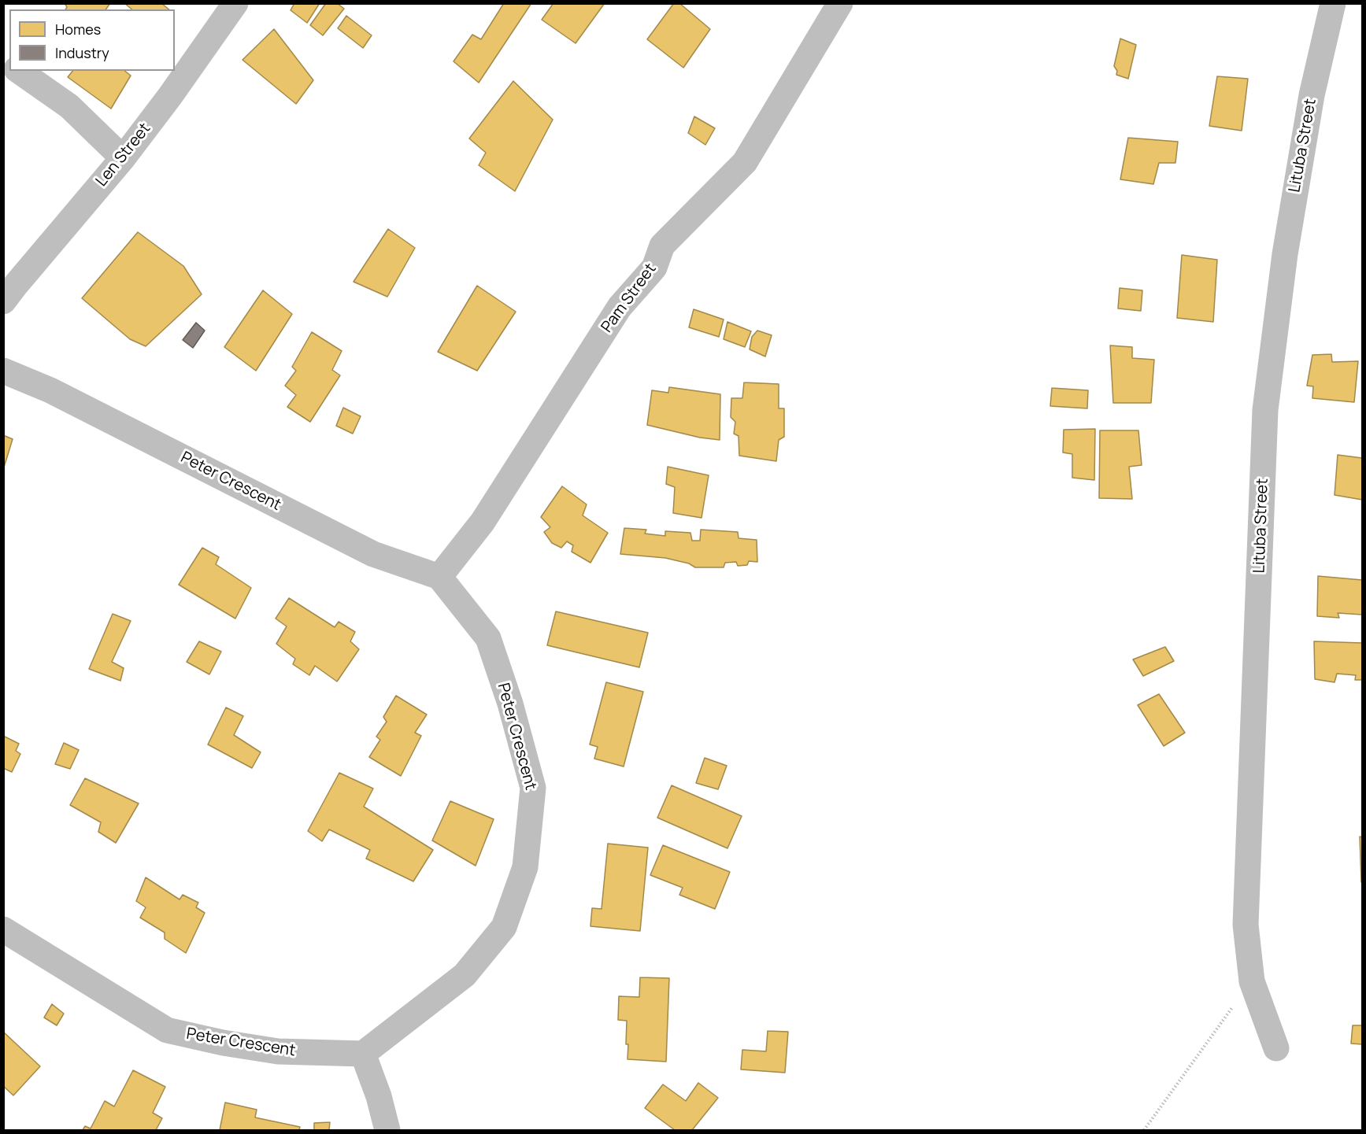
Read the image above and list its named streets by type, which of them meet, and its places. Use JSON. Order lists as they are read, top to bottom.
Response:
{
  "streets": {
    "street": [
      "Lituba Street",
      "Len Street",
      "Pam Street",
      "Peter Crescent"
    ]
  },
  "crossings": [
    ["Pam Street", "Peter Crescent"]
  ],
  "legend": ["Homes", "Industry"]
}
